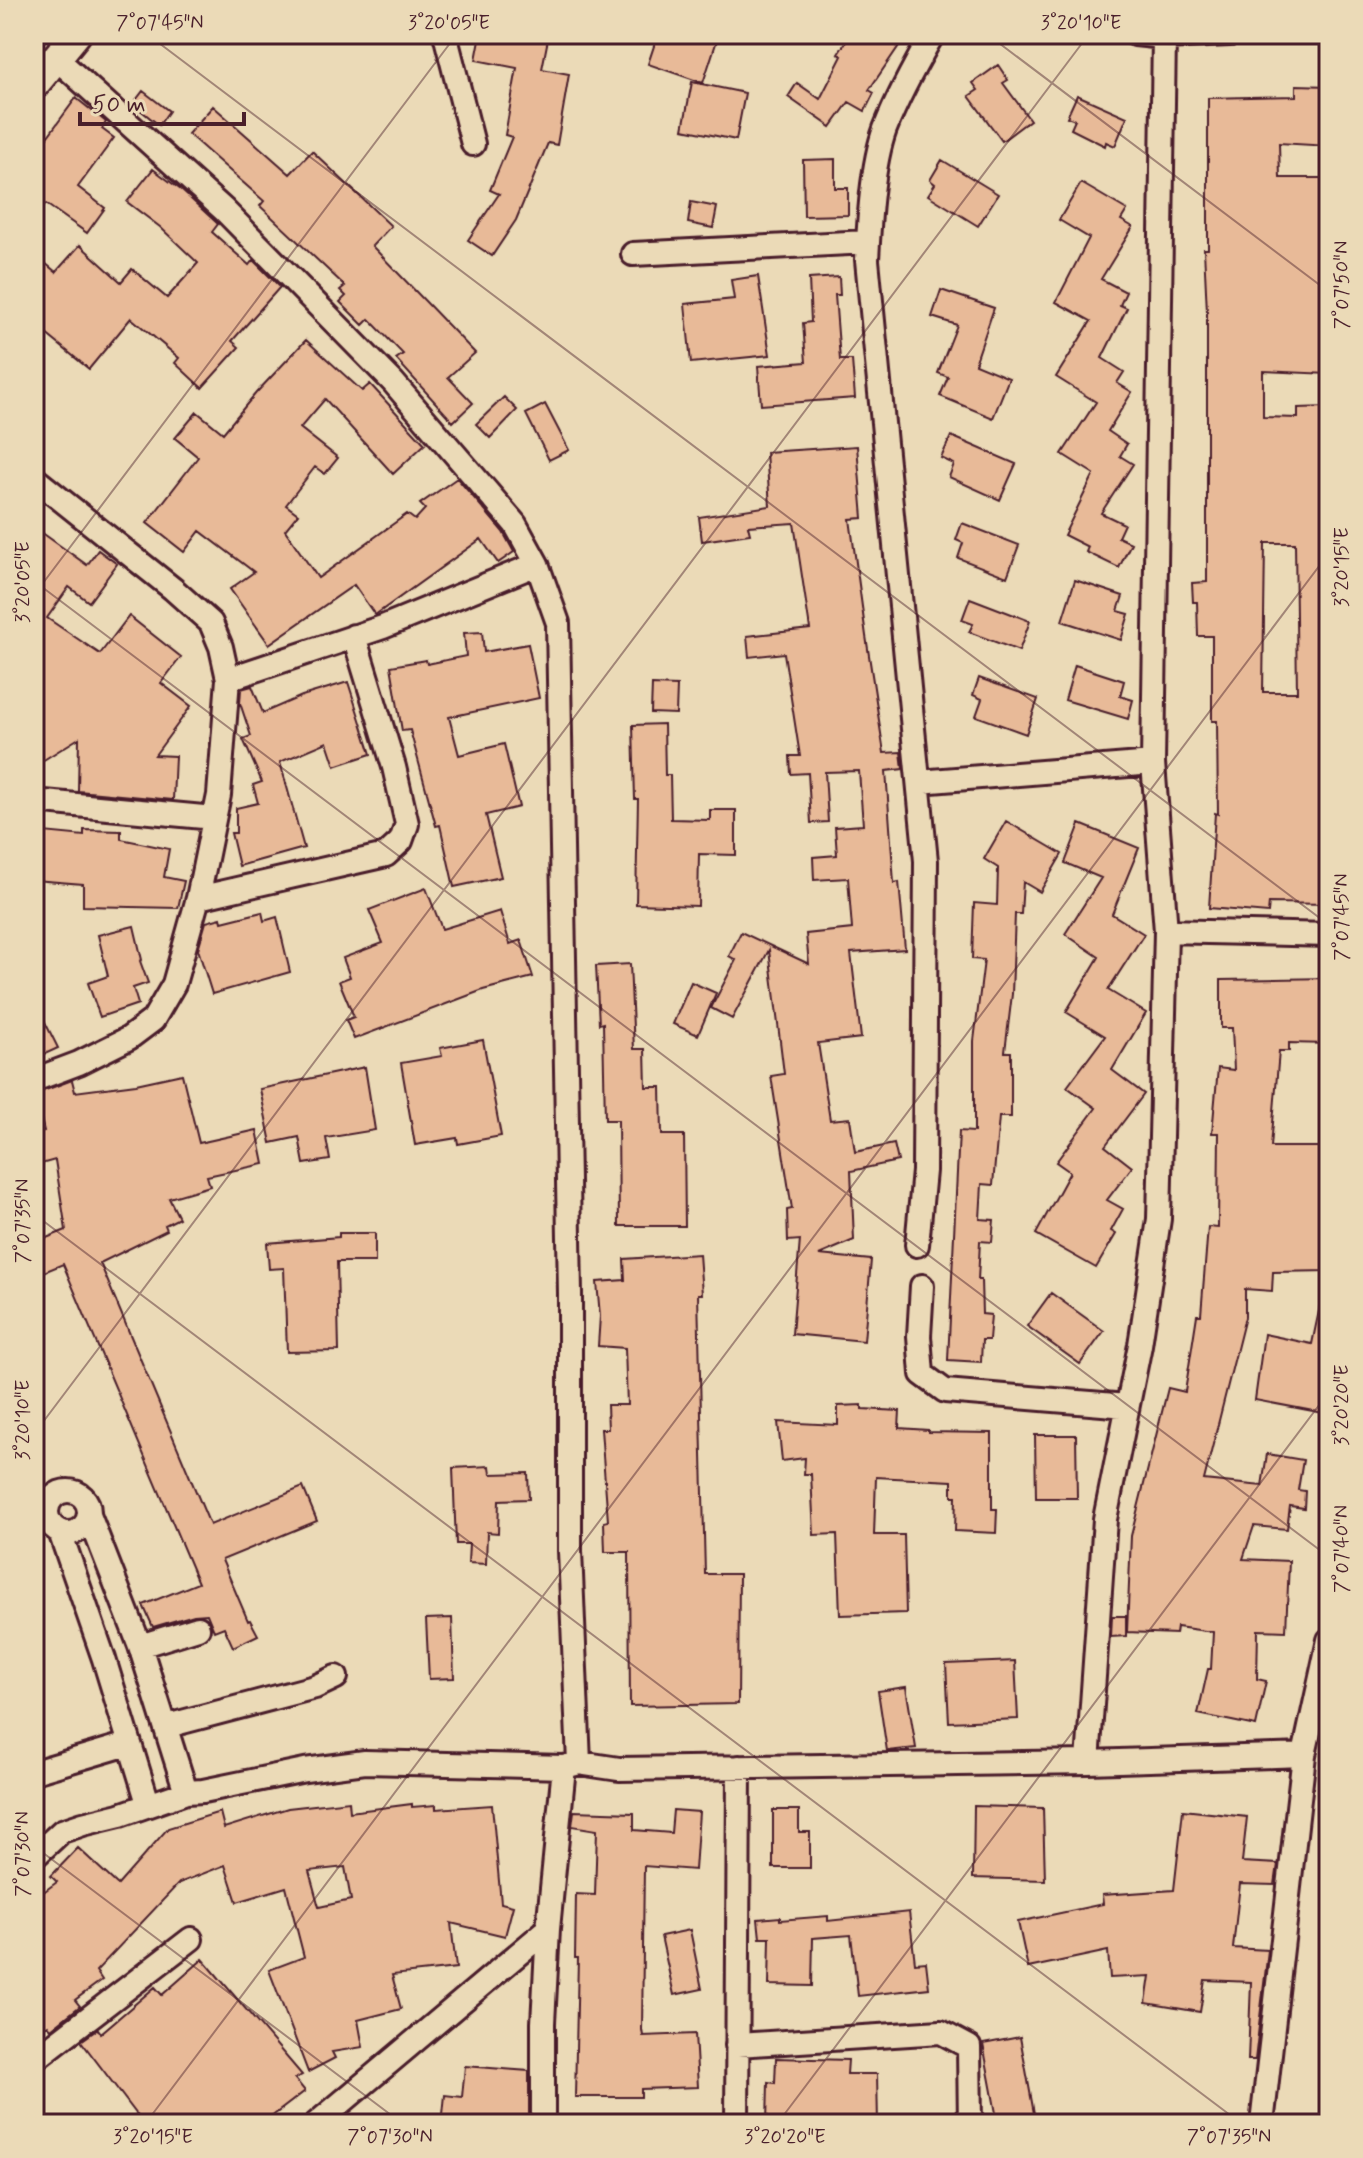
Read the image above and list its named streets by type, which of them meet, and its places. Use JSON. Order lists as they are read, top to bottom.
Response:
{
  "scale_bar": "50 m",
  "coordinates": [
    "7°07'45\"N",
    "3°20'05\"E",
    "3°20'10\"E",
    "7°07'50\"N",
    "3°20'15\"E",
    "7°07'35\"N",
    "3°20'20\"E",
    "7°07'40\"N",
    "7°07'30\"N"
  ]
}
